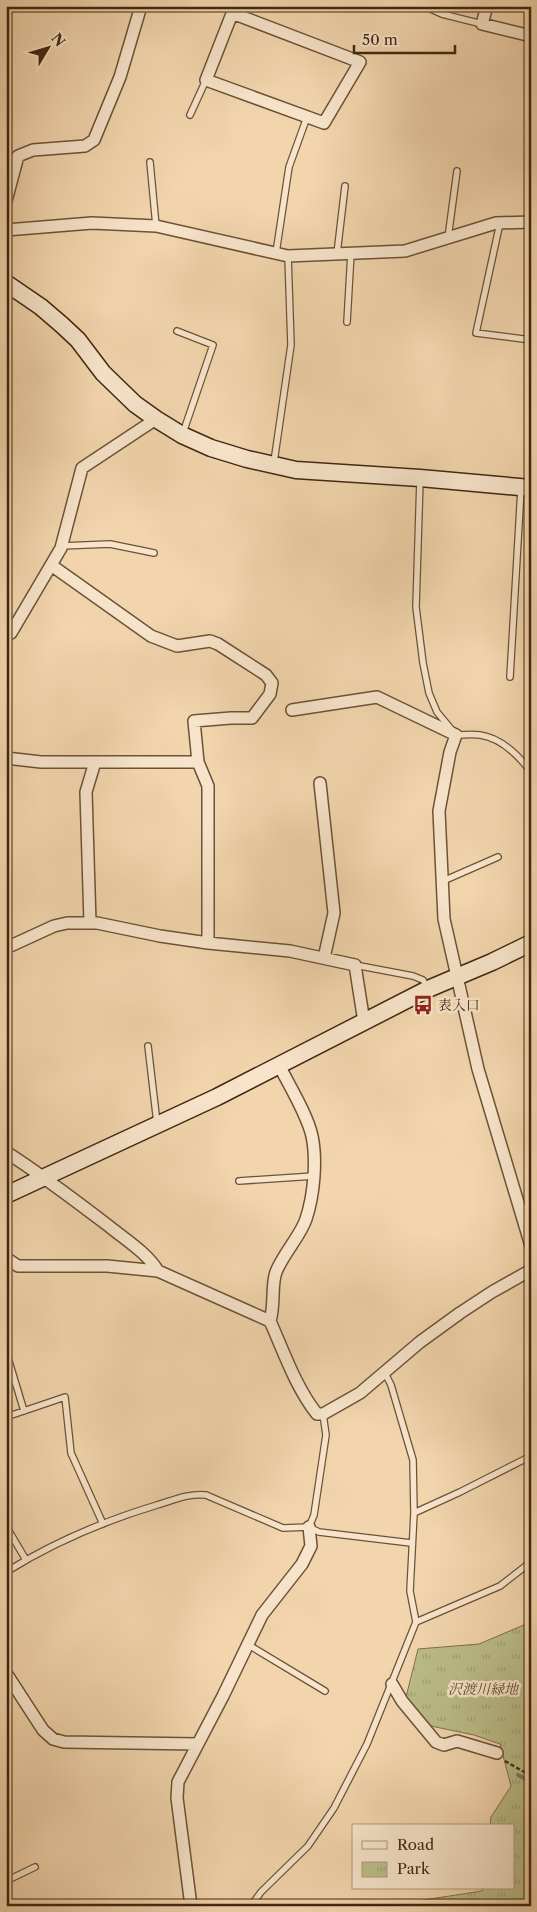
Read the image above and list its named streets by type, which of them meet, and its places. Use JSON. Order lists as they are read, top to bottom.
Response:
{
  "parks": ["沢渡川緑地"],
  "places": {
    "bus stop": ["表入口"]
  },
  "legend": ["Road", "Park"],
  "scale_bar": "50 m",
  "north": "top right"
}
